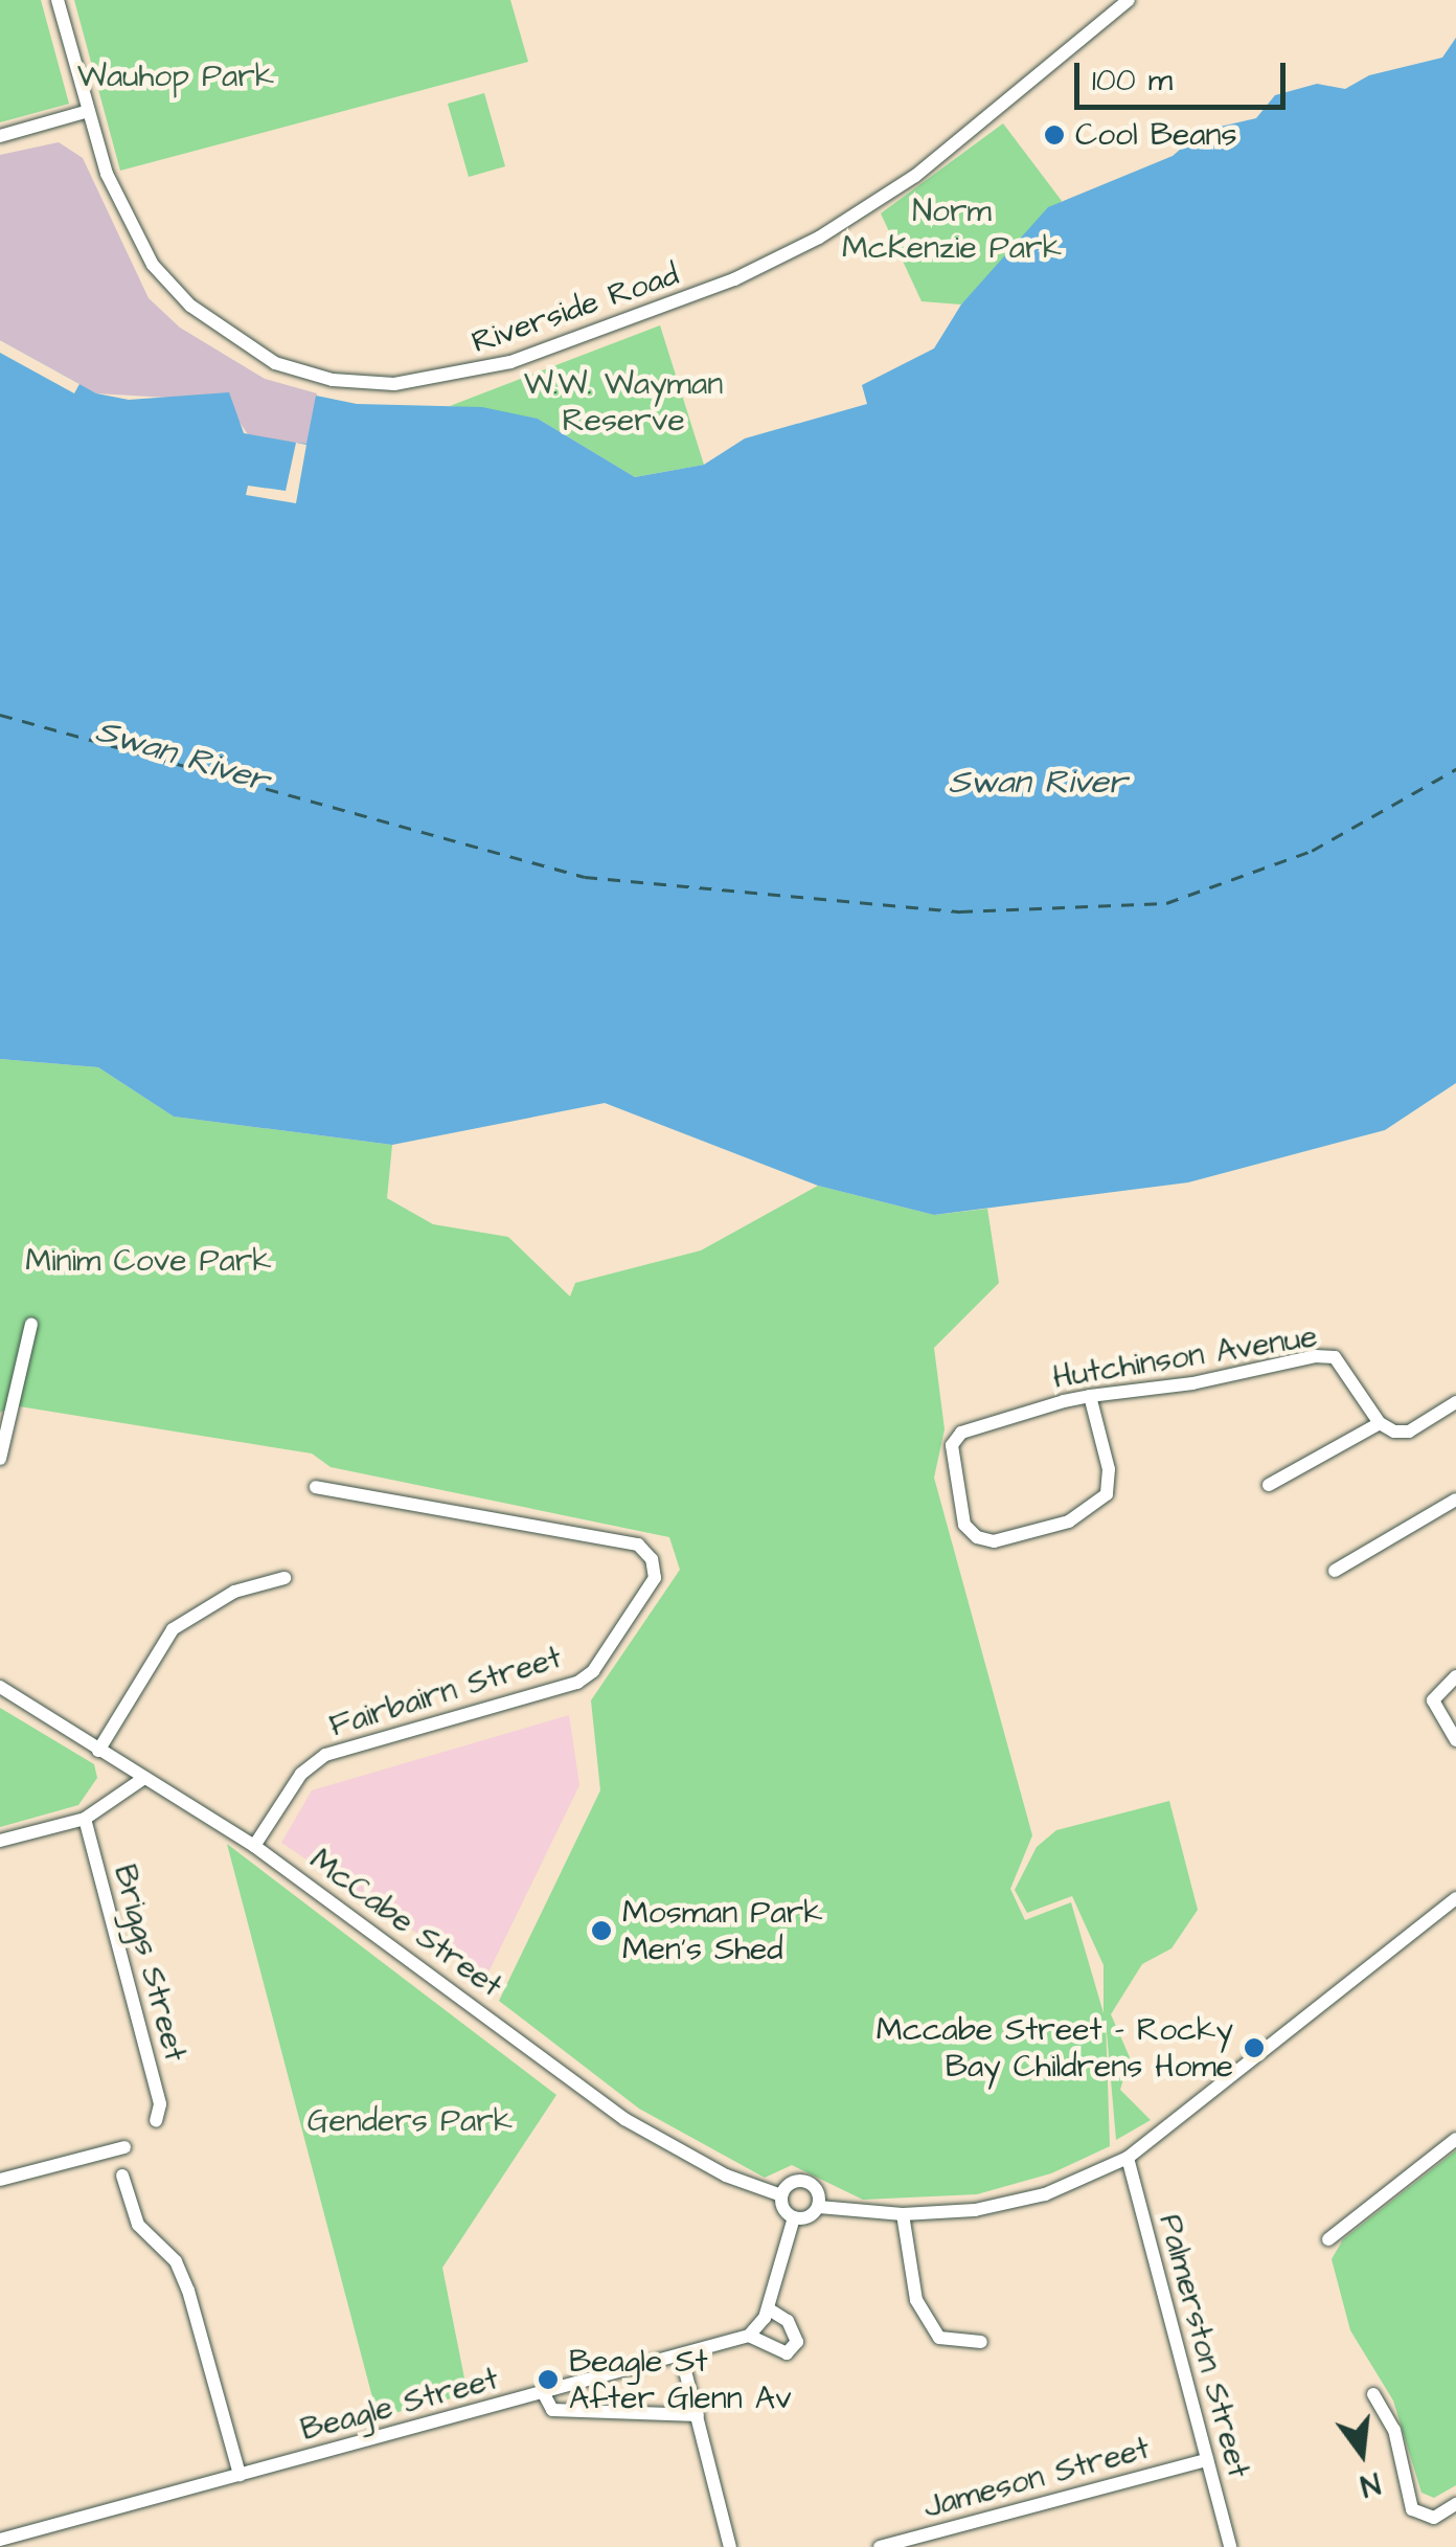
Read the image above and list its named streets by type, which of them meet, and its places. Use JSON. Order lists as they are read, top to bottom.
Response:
{
  "streets": {
    "street": [
      "Riverside Road",
      "Hutchinson Avenue",
      "Fairbairn Street",
      "McCabe Street",
      "Briggs Street",
      "Palmerston Street",
      "Beagle Street",
      "Jameson Street"
    ]
  },
  "crossings": [
    ["Fairbairn Street", "McCabe Street"],
    ["Palmerston Street", "Jameson Street"]
  ],
  "water": ["Swan River"],
  "parks": [
    "Wauhop Park",
    "Norm McKenzie Park",
    "W.W. Wayman Reserve",
    "Minim Cove Park",
    "Genders Park"
  ],
  "places": [
    "Cool Beans",
    "Mosman Park Men's Shed",
    "Mccabe Street - Rocky Bay Childrens Home",
    "Beagle St After Glenn Av"
  ],
  "scale_bar": "100 m",
  "north": "bottom"
}
